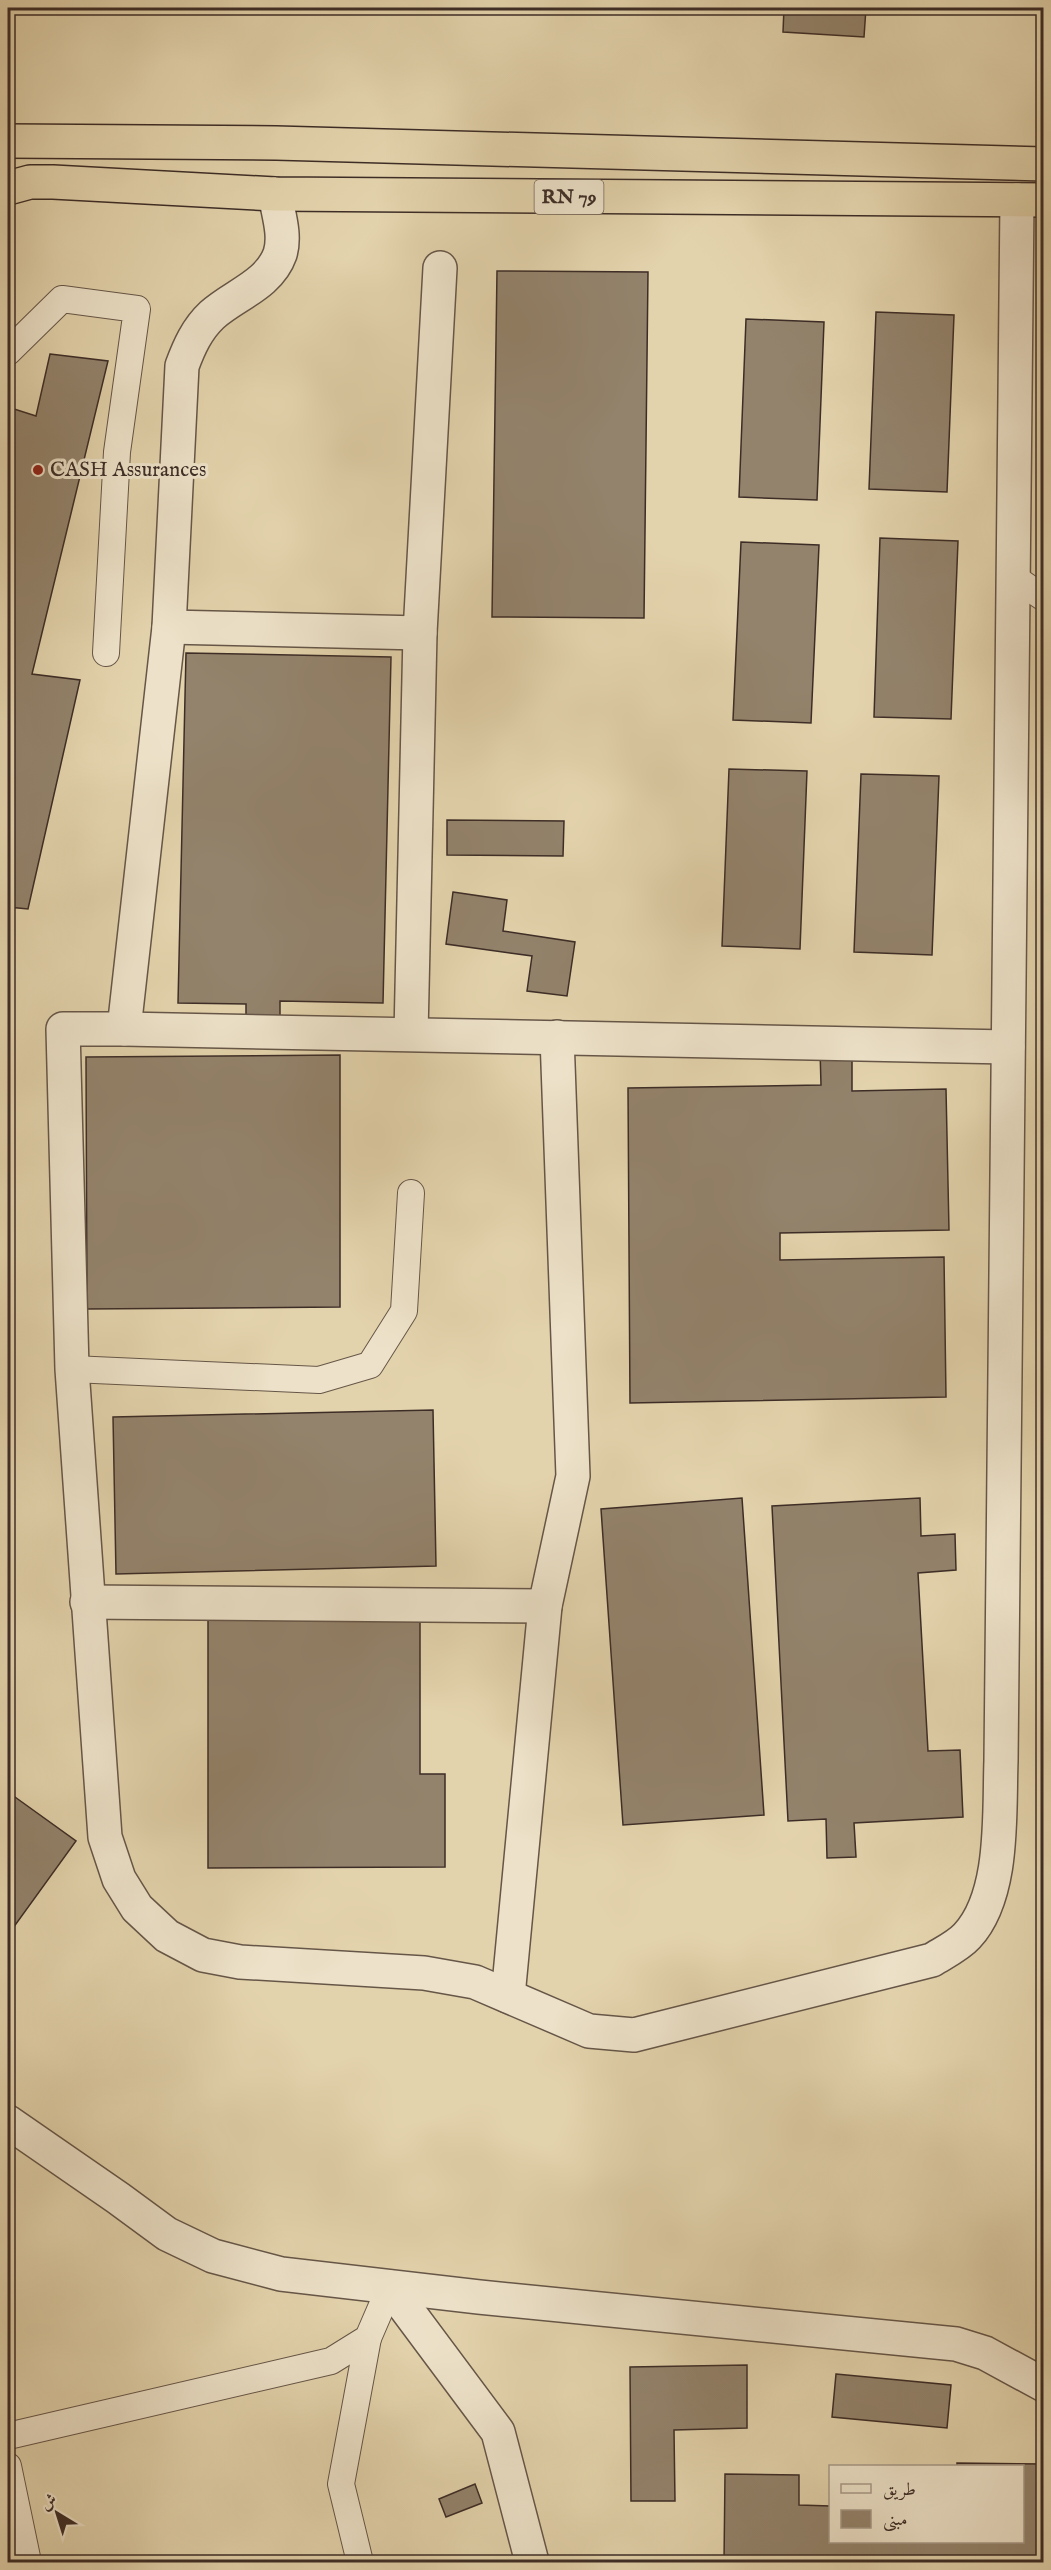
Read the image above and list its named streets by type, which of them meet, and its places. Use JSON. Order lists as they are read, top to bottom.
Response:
{
  "streets": {
    "highway": ["RN 79"]
  },
  "places": ["CASH Assurances"],
  "legend": ["طريق", "مبنى"],
  "north": "top left"
}
